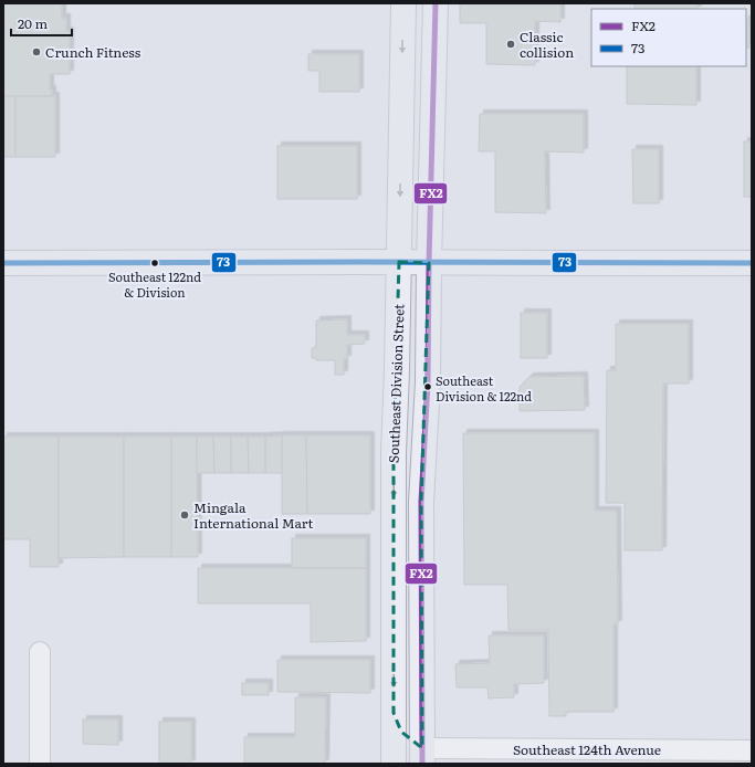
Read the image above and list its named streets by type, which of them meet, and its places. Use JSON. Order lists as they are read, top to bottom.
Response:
{
  "streets": {
    "main road": ["Southeast Division Street"],
    "street": ["Southeast 124th Avenue"]
  },
  "places": [
    "Classic collision",
    "Crunch Fitness",
    "Southeast 122nd & Division",
    "Southeast Division & 122nd",
    "Mingala International Mart"
  ],
  "lines": ["transit line FX2", "transit line 73"],
  "legend": ["FX2", "73"],
  "scale_bar": "20 m"
}
